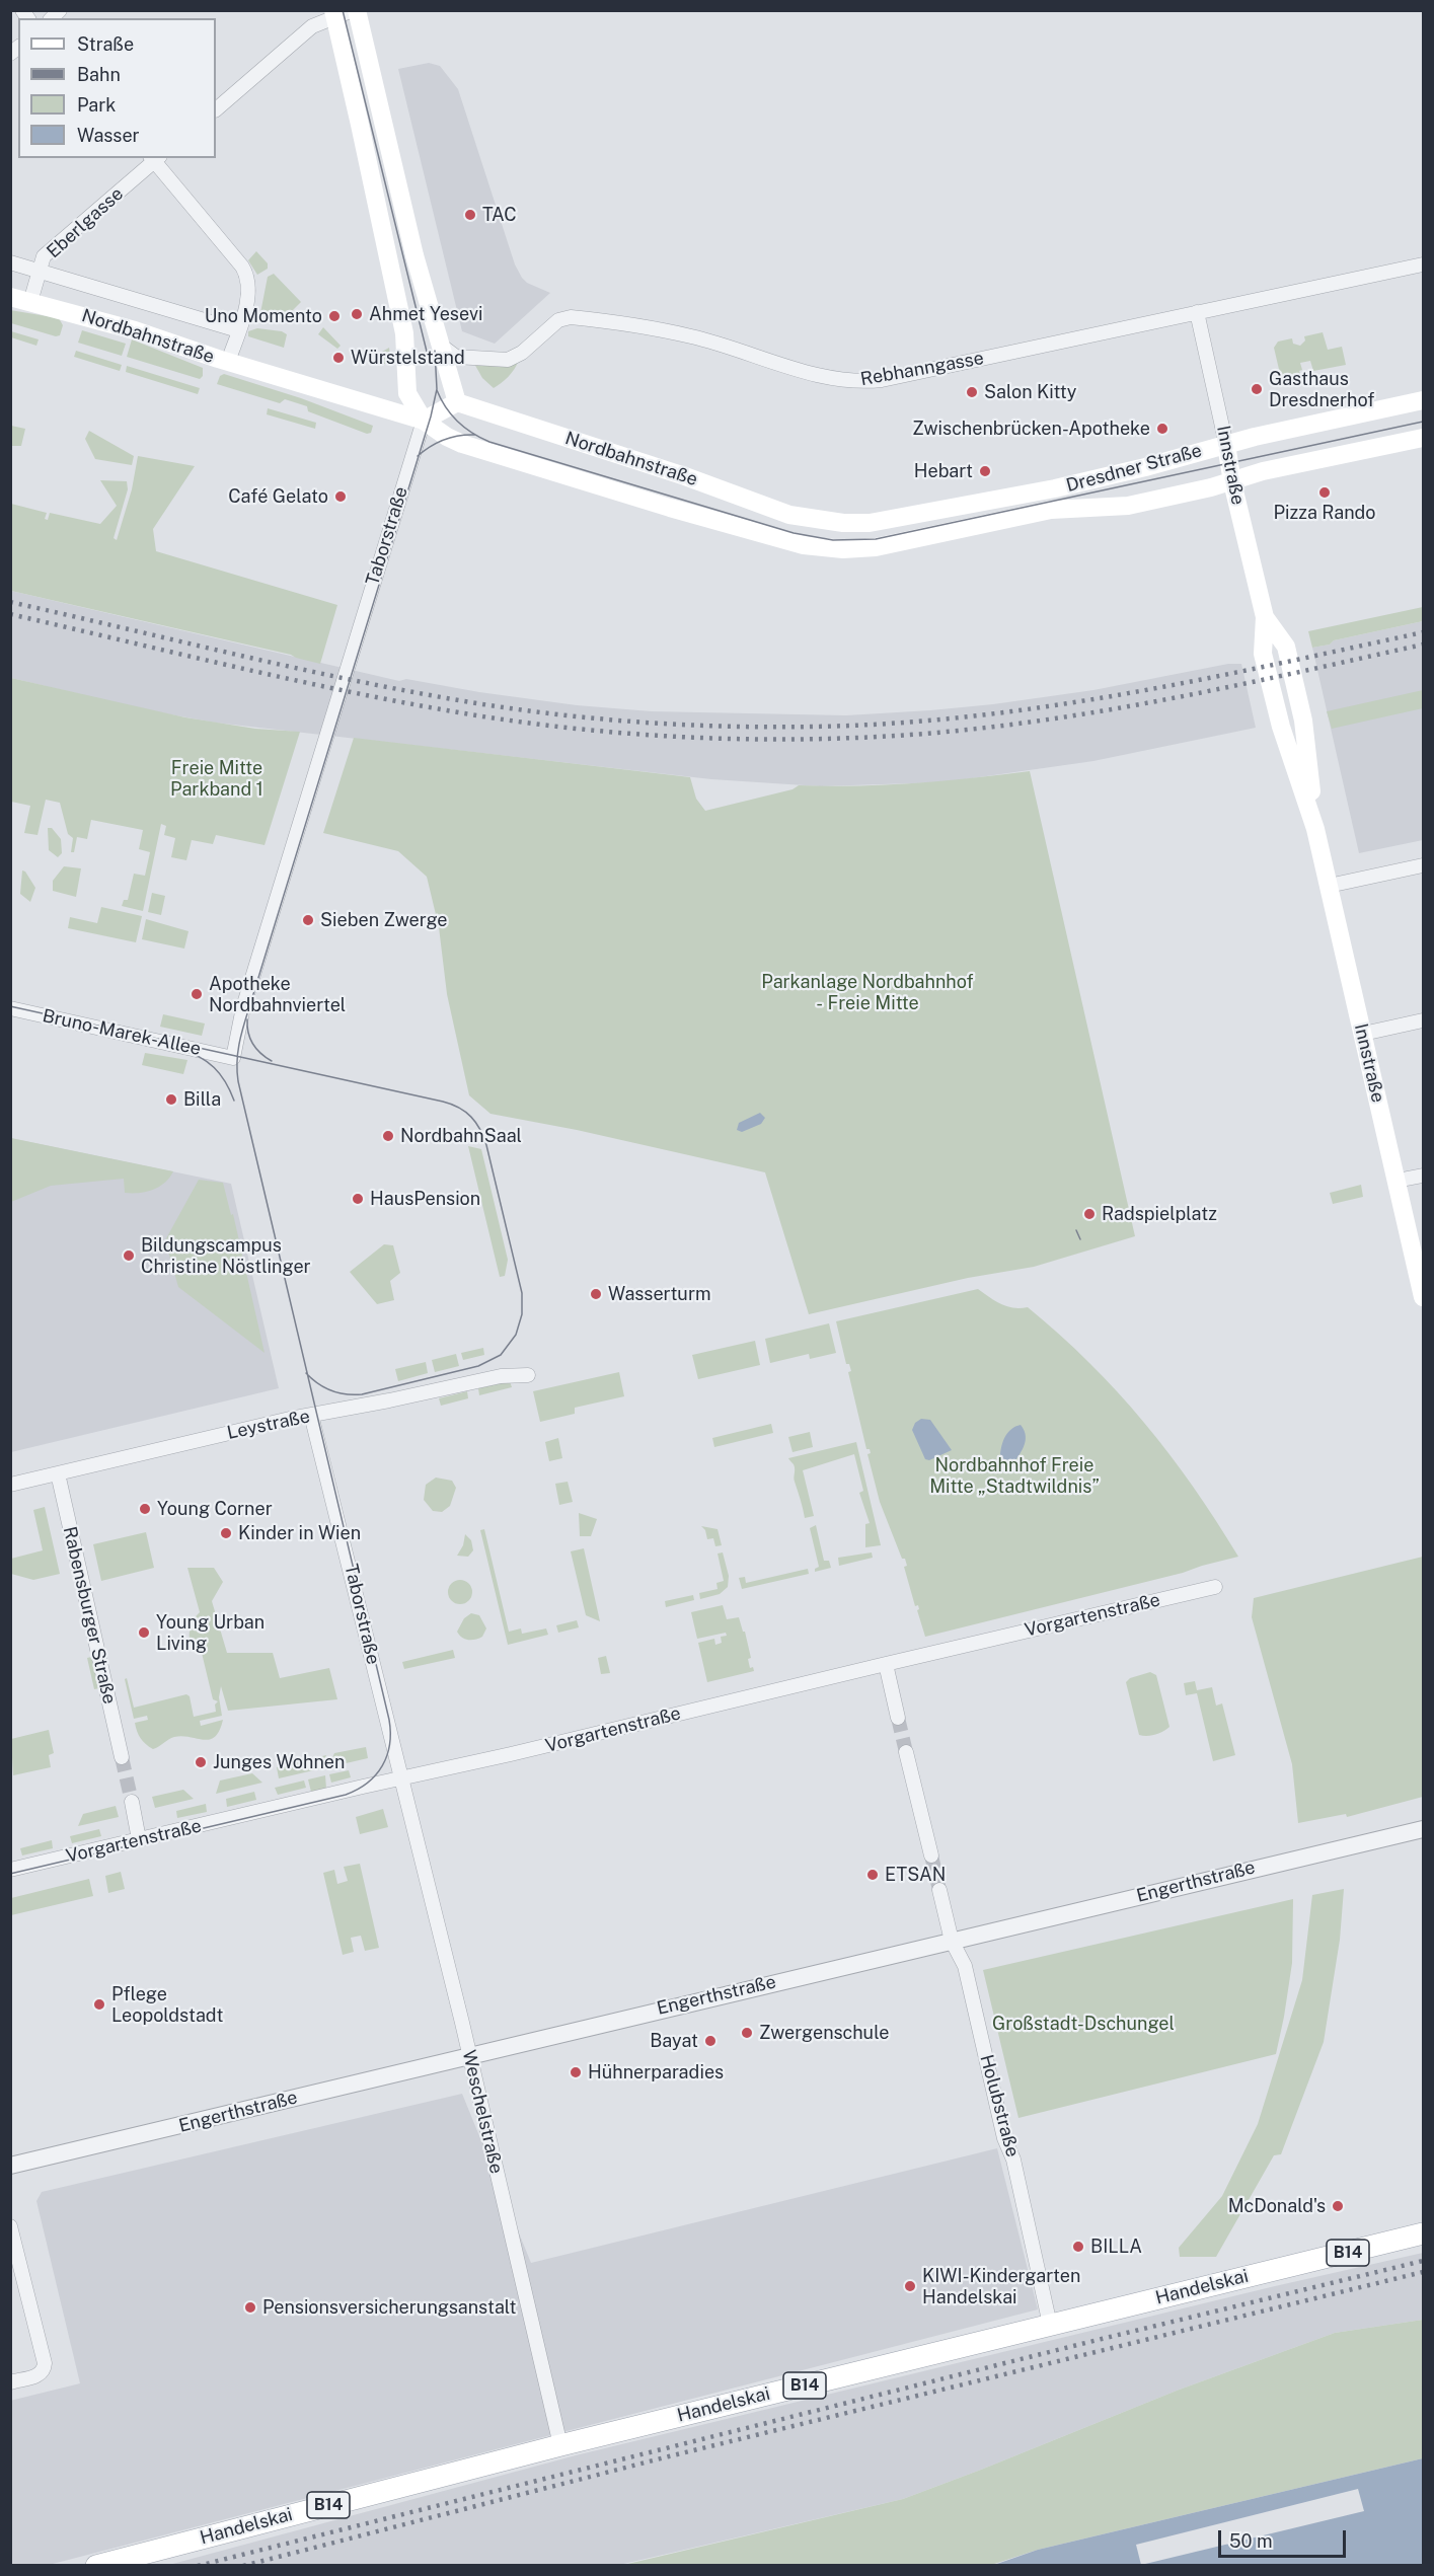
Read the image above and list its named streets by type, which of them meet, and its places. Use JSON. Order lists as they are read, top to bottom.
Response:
{
  "streets": {
    "main road": [
      "Nordbahnstraße",
      "Innstraße",
      "Dresdner Straße",
      "B14",
      "Handelskai"
    ],
    "street": [
      "Eberlgasse",
      "Rebhanngasse",
      "Taborstraße",
      "Bruno-Marek-Allee",
      "Leystraße",
      "Rabensburger Straße",
      "Vorgartenstraße",
      "Engerthstraße",
      "Holubstraße",
      "Weschelstraße"
    ]
  },
  "crossings": [
    ["Eberlgasse", "Nordbahnstraße"],
    ["Nordbahnstraße", "Dresdner Straße"],
    ["Nordbahnstraße", "Taborstraße"],
    ["Rebhanngasse", "Innstraße"],
    ["Innstraße", "Dresdner Straße"],
    ["Taborstraße", "Bruno-Marek-Allee"],
    ["Taborstraße", "Leystraße"],
    ["Taborstraße", "Vorgartenstraße"],
    ["Taborstraße", "Weschelstraße"],
    ["Leystraße", "Rabensburger Straße"],
    ["Vorgartenstraße", "Weschelstraße"],
    ["Engerthstraße", "Holubstraße"],
    ["Engerthstraße", "Weschelstraße"],
    ["Holubstraße", "Handelskai"],
    ["Weschelstraße", "Handelskai"]
  ],
  "parks": [
    "Freie Mitte Parkband 1",
    "Parkanlage Nordbahnhof - Freie Mitte",
    "Nordbahnhof Freie Mitte „Stadtwildnis”",
    "Großstadt-Dschungel"
  ],
  "places": [
    "TAC",
    "Ahmet Yesevi",
    "Uno Momento",
    "Würstelstand",
    "Gasthaus Dresdnerhof",
    "Salon Kitty",
    "Zwischenbrücken-Apotheke",
    "Hebart",
    "Pizza Rando",
    "Café Gelato",
    "Sieben Zwerge",
    "Apotheke Nordbahnviertel",
    "Billa",
    "NordbahnSaal",
    "HausPension",
    "Radspielplatz",
    "Bildungscampus Christine Nöstlinger",
    "Wasserturm",
    "Young Corner",
    "Kinder in Wien",
    "Young Urban Living",
    "Junges Wohnen",
    "ETSAN",
    "Pflege Leopoldstadt",
    "Zwergenschule",
    "Bayat",
    "Hühnerparadies",
    "McDonald's",
    "BILLA",
    "KIWI-Kindergarten Handelskai",
    "Pensionsversicherungsanstalt"
  ],
  "legend": [
    "Straße",
    "Bahn",
    "Park",
    "Wasser"
  ],
  "scale_bar": "50 m"
}
